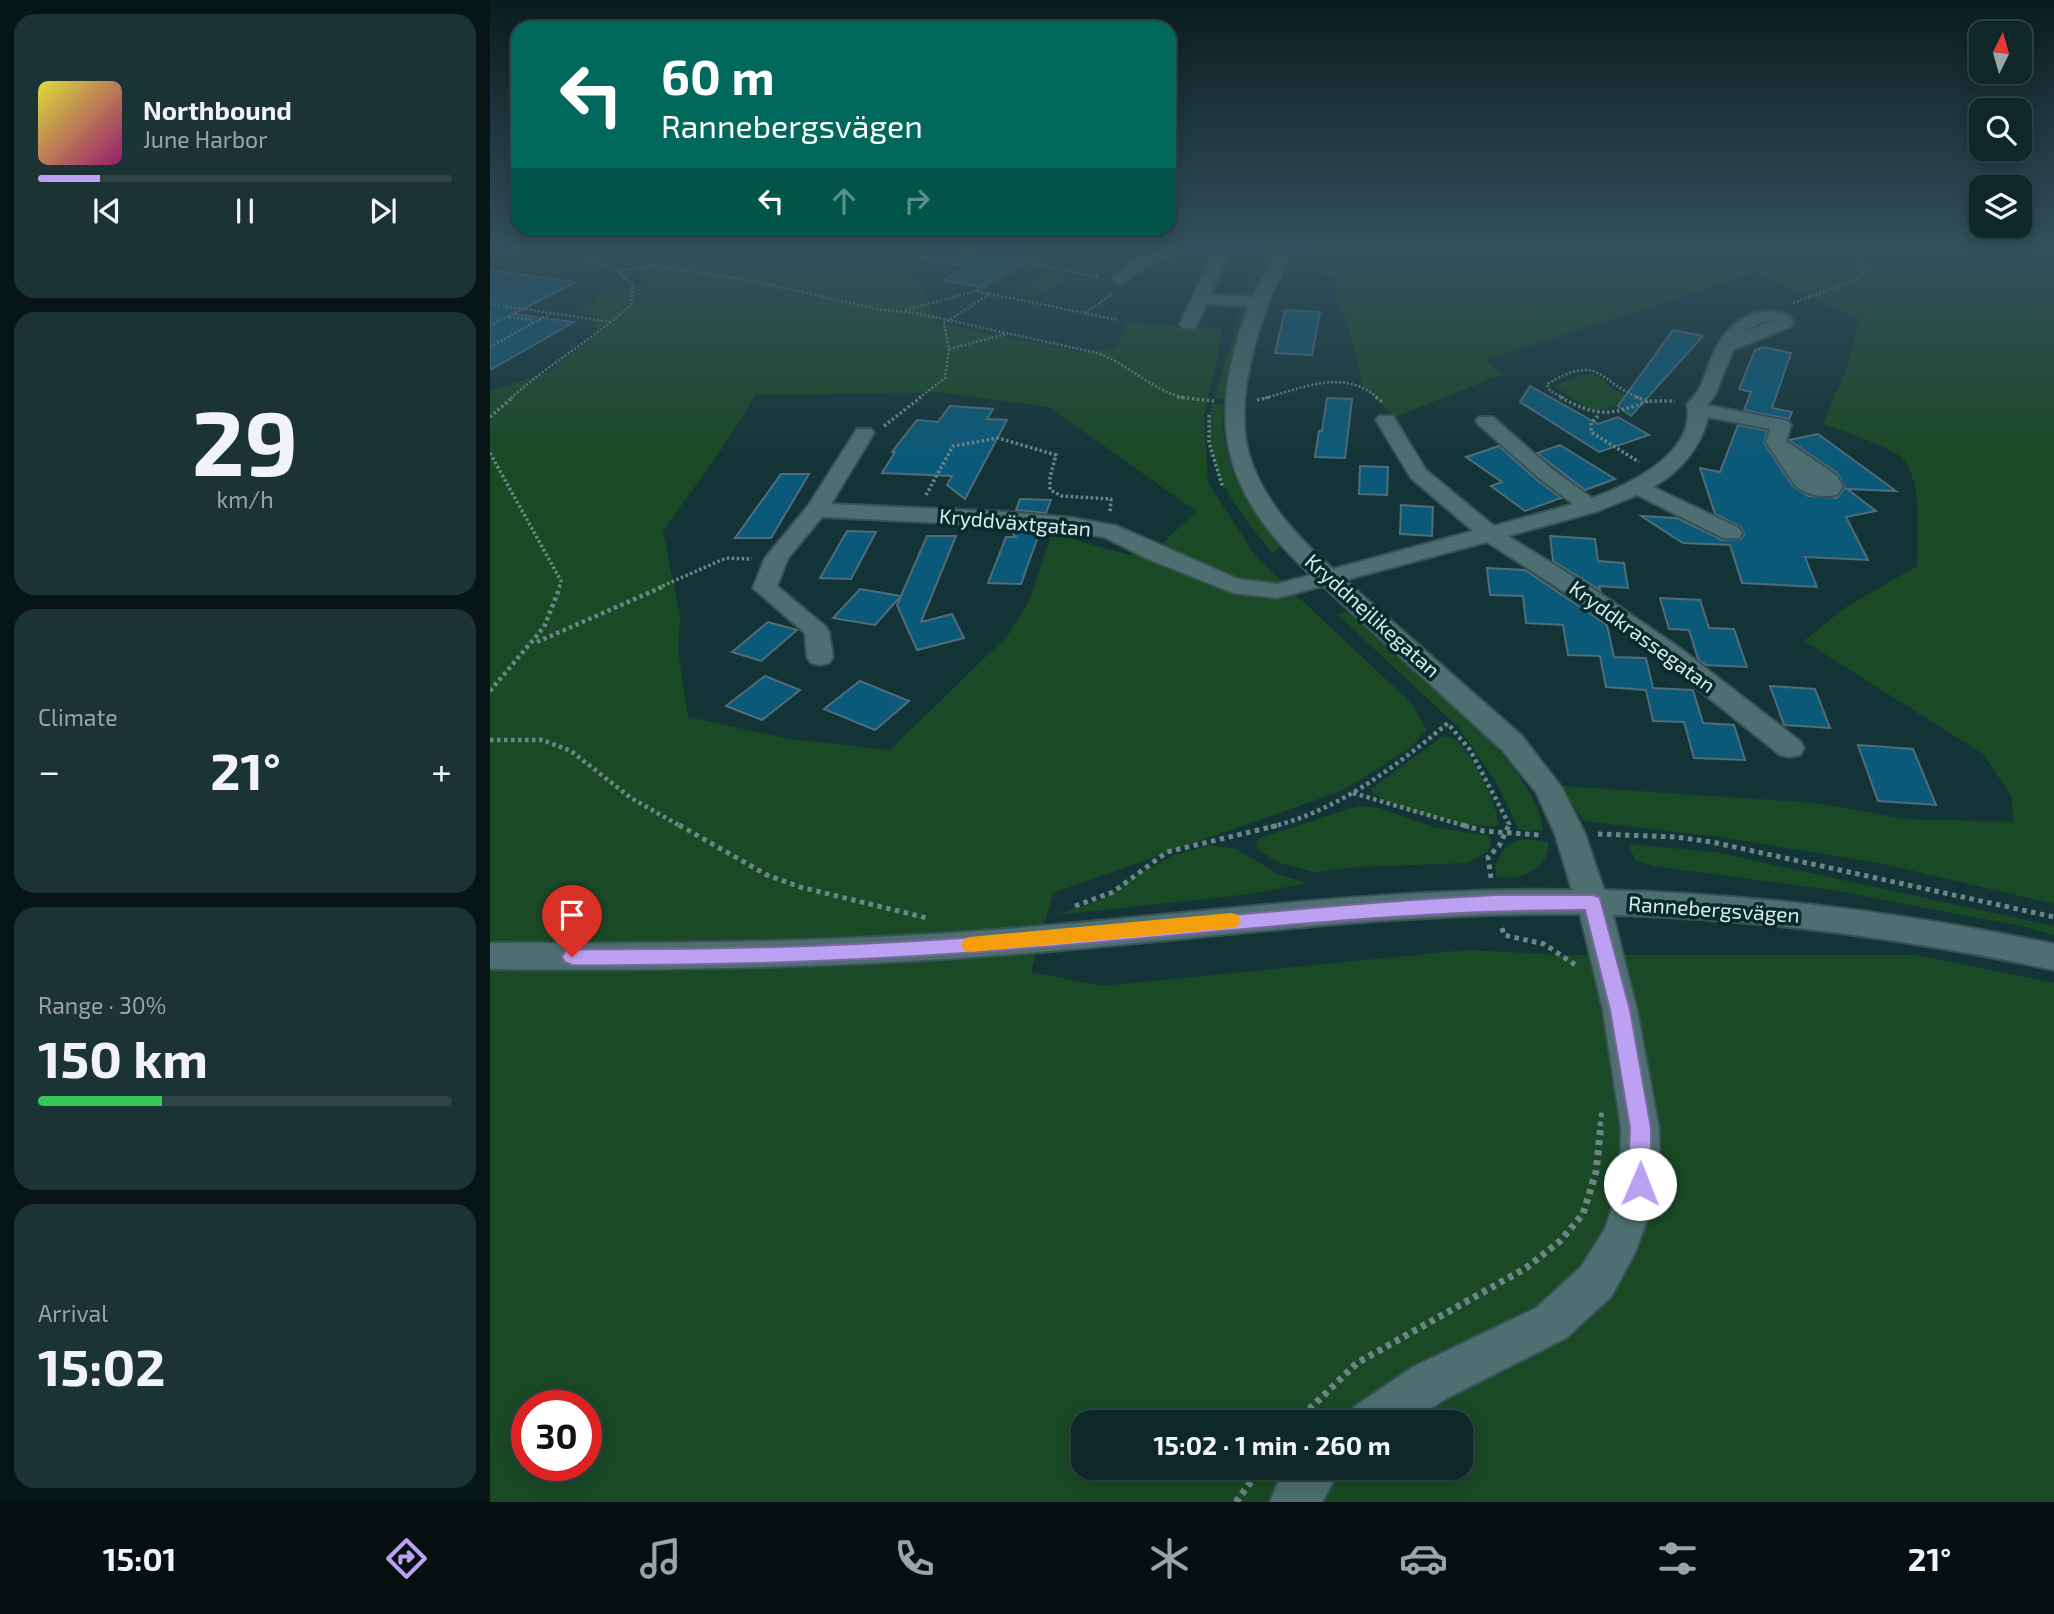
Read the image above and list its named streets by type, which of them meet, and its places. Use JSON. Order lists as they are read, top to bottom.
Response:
{
  "streets": {
    "street": [
      "Kryddväxtgatan",
      "Kryddnejlikegatan",
      "Kryddkrassegatan",
      "Rannebergsvägen"
    ]
  },
  "crossings": [
    ["Kryddväxtgatan", "Kryddnejlikegatan"],
    ["Kryddnejlikegatan", "Rannebergsvägen"]
  ],
  "north": "top",
  "page": {
    "turn": ["60 m", "Rannebergsvägen"],
    "song": ["Northbound", "June Harbor"],
    "tile": [
      ["29", "km/h"],
      "Climate",
      ["Range · 30%", "150 km"],
      ["Arrival", "15:02"]
    ],
    "heat": ["−", "21°", "+"],
    "limit": "30",
    "trip": "15:02 · 1 min · 260 m",
    "tabs": ["15:01", "21°"]
  }
}
